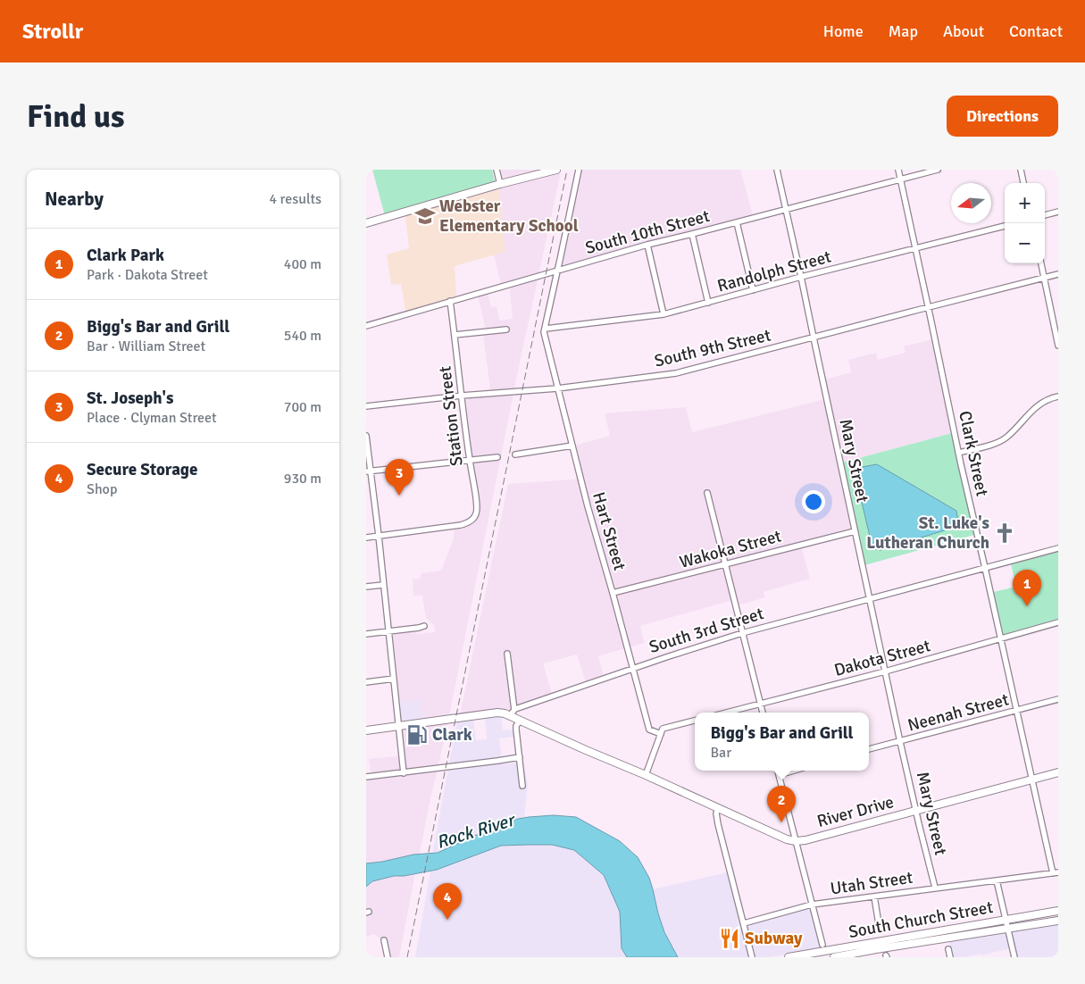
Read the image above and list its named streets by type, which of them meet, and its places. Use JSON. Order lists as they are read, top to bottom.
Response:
{
  "streets": {
    "street": [
      "South 10th Street",
      "Randolph Street",
      "South 9th Street",
      "Station Street",
      "Clark Street",
      "Mary Street",
      "Hart Street",
      "Wakoka Street",
      "South 3rd Street",
      "Dakota Street",
      "Neenah Street",
      "River Drive",
      "Utah Street",
      "South Church Street"
    ]
  },
  "crossings": [
    ["South 10th Street", "Station Street"],
    ["South 10th Street", "Clark Street"],
    ["South 10th Street", "Mary Street"],
    ["South 10th Street", "Hart Street"],
    ["Randolph Street", "Clark Street"],
    ["Randolph Street", "Mary Street"],
    ["Randolph Street", "Hart Street"],
    ["South 9th Street", "Station Street"],
    ["South 9th Street", "Clark Street"],
    ["South 9th Street", "Mary Street"],
    ["South 9th Street", "Hart Street"],
    ["Clark Street", "South 3rd Street"],
    ["Clark Street", "Dakota Street"],
    ["Clark Street", "Neenah Street"],
    ["Clark Street", "River Drive"],
    ["Clark Street", "Utah Street"],
    ["Mary Street", "Wakoka Street"],
    ["Mary Street", "South 3rd Street"],
    ["Mary Street", "Dakota Street"],
    ["Mary Street", "Neenah Street"],
    ["Mary Street", "River Drive"],
    ["Mary Street", "Utah Street"],
    ["Hart Street", "Wakoka Street"],
    ["Hart Street", "South 3rd Street"],
    ["South 3rd Street", "River Drive"]
  ],
  "water": ["Rock River"],
  "places": {
    "school or university": ["Webster Elementary School"],
    "church": ["St. Luke's Lutheran Church"],
    "fuel station": ["Clark"],
    "restaurant": ["Subway"]
  },
  "north": "left",
  "page": {
    "header": "Strollr",
    "nav": [
      "Home",
      "Map",
      "About",
      "Contact"
    ],
    "buttons": "Directions",
    "title": "Find us",
    "heading": ["Nearby", "4 results"],
    "map_buttons": ["+", "−"],
    "list": [
      {
        "mark": "1",
        "name": "Clark Park",
        "note": "Park · Dakota Street",
        "value": "400 m"
      },
      {
        "mark": "2",
        "name": "Bigg's Bar and Grill",
        "note": "Bar · William Street",
        "value": "540 m"
      },
      {
        "mark": "3",
        "name": "St. Joseph's",
        "note": "Place · Clyman Street",
        "value": "700 m"
      },
      {
        "mark": "4",
        "name": "Secure Storage",
        "note": "Shop",
        "value": "930 m"
      }
    ],
    "pins": [
      "3",
      "1",
      "2",
      "4"
    ],
    "popup": ["Bigg's Bar and Grill", "Bar"]
  }
}
